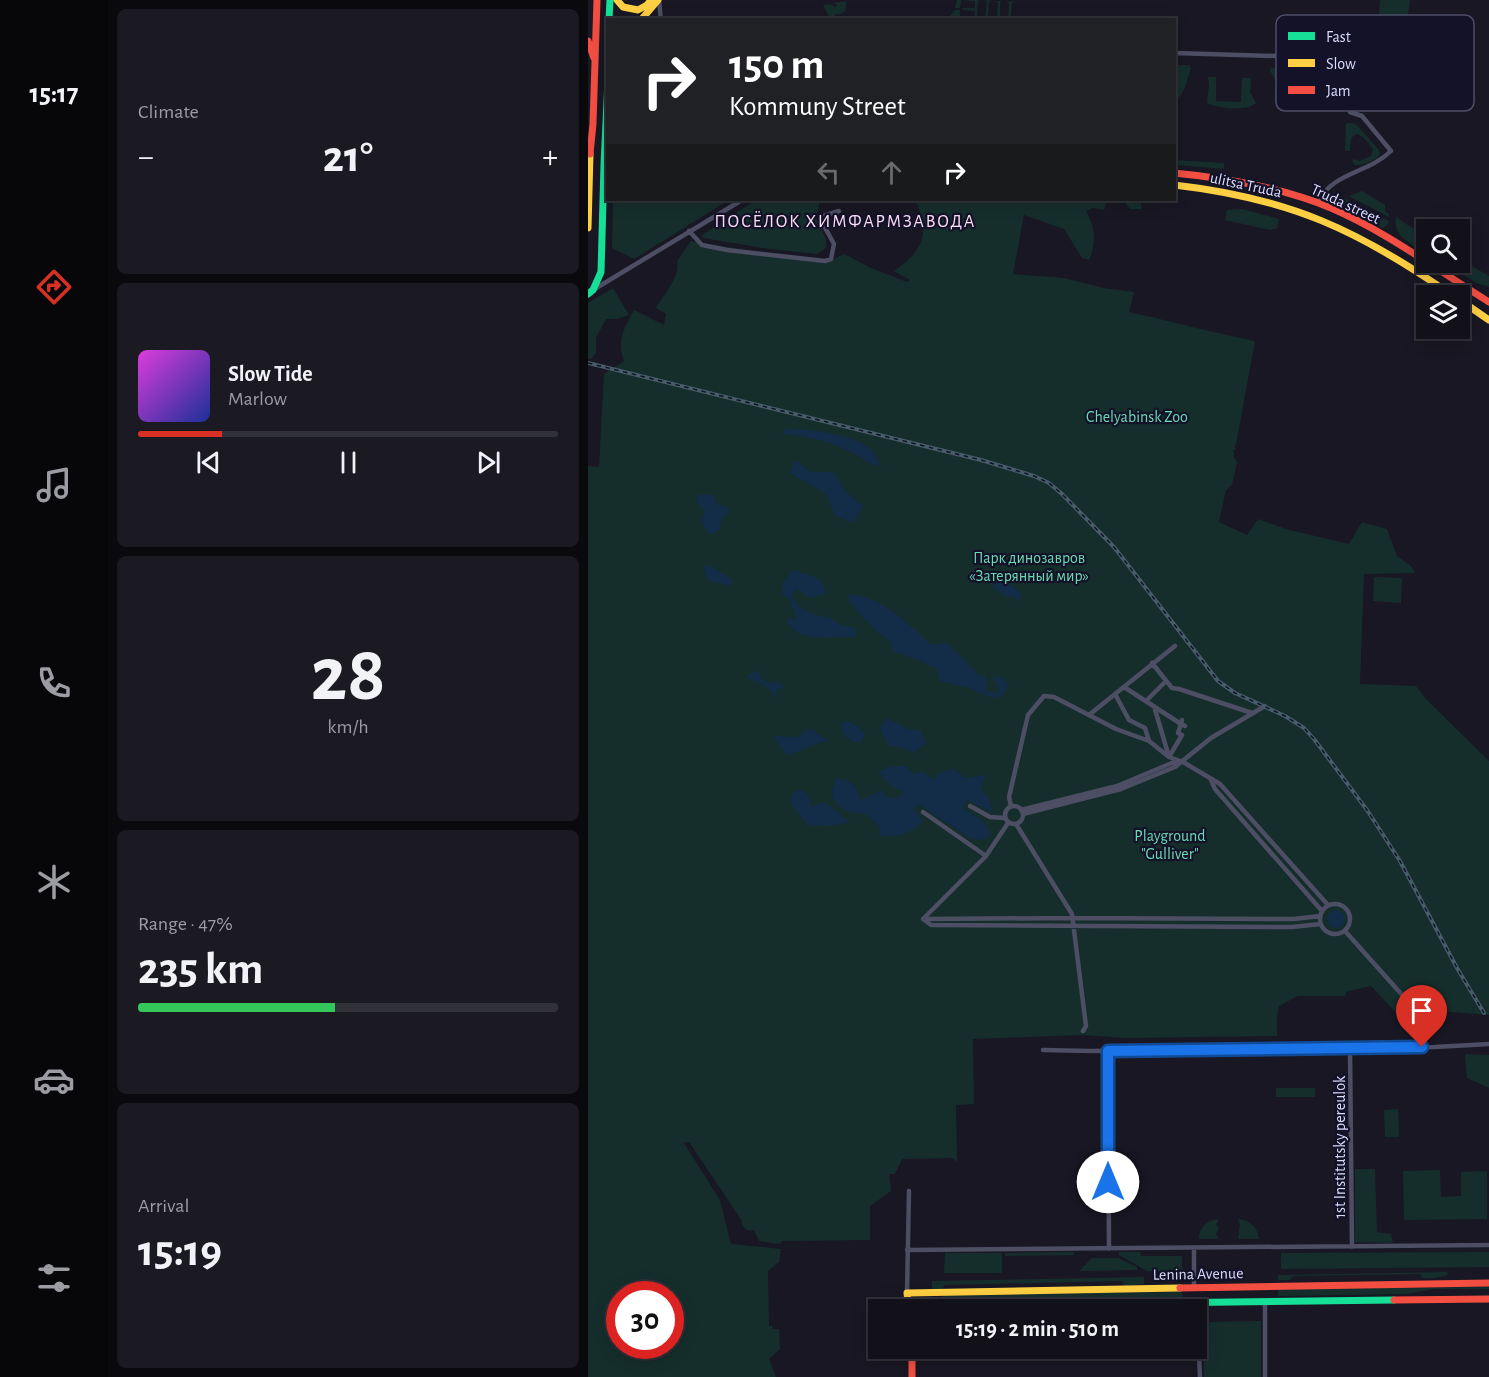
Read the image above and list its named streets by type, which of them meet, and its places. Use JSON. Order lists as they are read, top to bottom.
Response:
{
  "streets": {
    "main road": ["ulitsa Truda", "Truda street", "Lenina Avenue"],
    "street": ["1st Institutsky pereulok"]
  },
  "crossings": [
    ["ulitsa Truda", "Truda street"]
  ],
  "districts": ["ПОСЁЛОК ХИМФАРМЗАВОДА"],
  "parks": ["Chelyabinsk Zoo", "Парк динозавров «Затерянный мир»", "Playground \"Gulliver\""],
  "legend": ["Fast", "Slow", "Jam"],
  "page": {
    "tabs": "15:17",
    "tile": [
      "Climate",
      ["28", "km/h"],
      ["Range · 47%", "235 km"],
      ["Arrival", "15:19"]
    ],
    "turn": ["150 m", "Kommuny Street"],
    "heat": ["−", "21°", "+"],
    "song": ["Slow Tide", "Marlow"],
    "limit": "30",
    "trip": "15:19 · 2 min · 510 m"
  }
}
